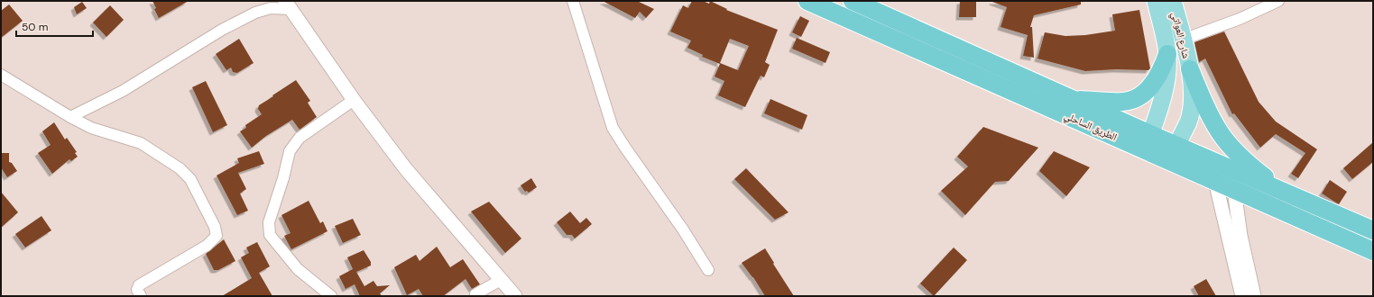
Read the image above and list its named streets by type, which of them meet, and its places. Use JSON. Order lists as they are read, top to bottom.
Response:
{
  "streets": {
    "highway": ["الطريق الساحلي"],
    "main road": ["شارع العواتي"]
  },
  "crossings": [
    ["شارع العواتي", "الطريق الساحلي"]
  ],
  "scale_bar": "50 m"
}
